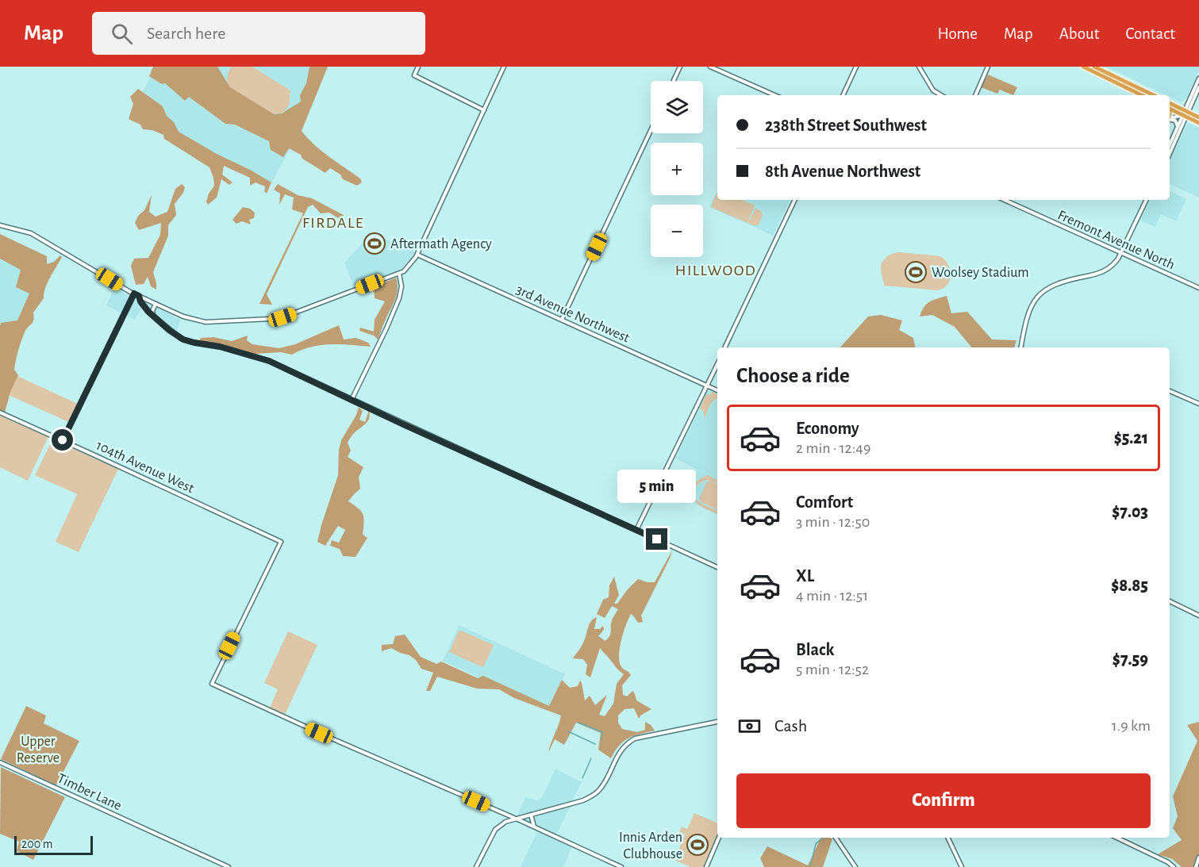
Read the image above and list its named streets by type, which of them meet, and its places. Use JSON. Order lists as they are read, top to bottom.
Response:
{
  "streets": {
    "street": [
      "Fremont Avenue North",
      "3rd Avenue Northwest",
      "104th Avenue West",
      "Timber Lane"
    ]
  },
  "districts": ["FIRDALE", "HILLWOOD"],
  "parks": ["Upper Reserve"],
  "places": {
    "sports": ["Aftermath Agency", "Woolsey Stadium", "Innis Arden Clubhouse"]
  },
  "scale_bar": "200 m",
  "page": {
    "header": "Map",
    "search": "Search here",
    "nav": [
      "Home",
      "Map",
      "About",
      "Contact"
    ],
    "map_buttons": ["+", "−"],
    "banner": ["238th Street Southwest", "8th Avenue Northwest"],
    "heading": "Choose a ride",
    "list": [
      {
        "name": "Economy",
        "note": "2 min · 12:49",
        "value": "$5.21"
      },
      {
        "name": "Comfort",
        "note": "3 min · 12:50",
        "value": "$7.03"
      },
      {
        "name": "XL",
        "note": "4 min · 12:51",
        "value": "$8.85"
      },
      {
        "name": "Black",
        "note": "5 min · 12:52",
        "value": "$7.59"
      }
    ],
    "bubble": "5 min",
    "pay": ["Cash", "1.9 km"],
    "buttons": "Confirm",
    "scale": "200 m"
  }
}
